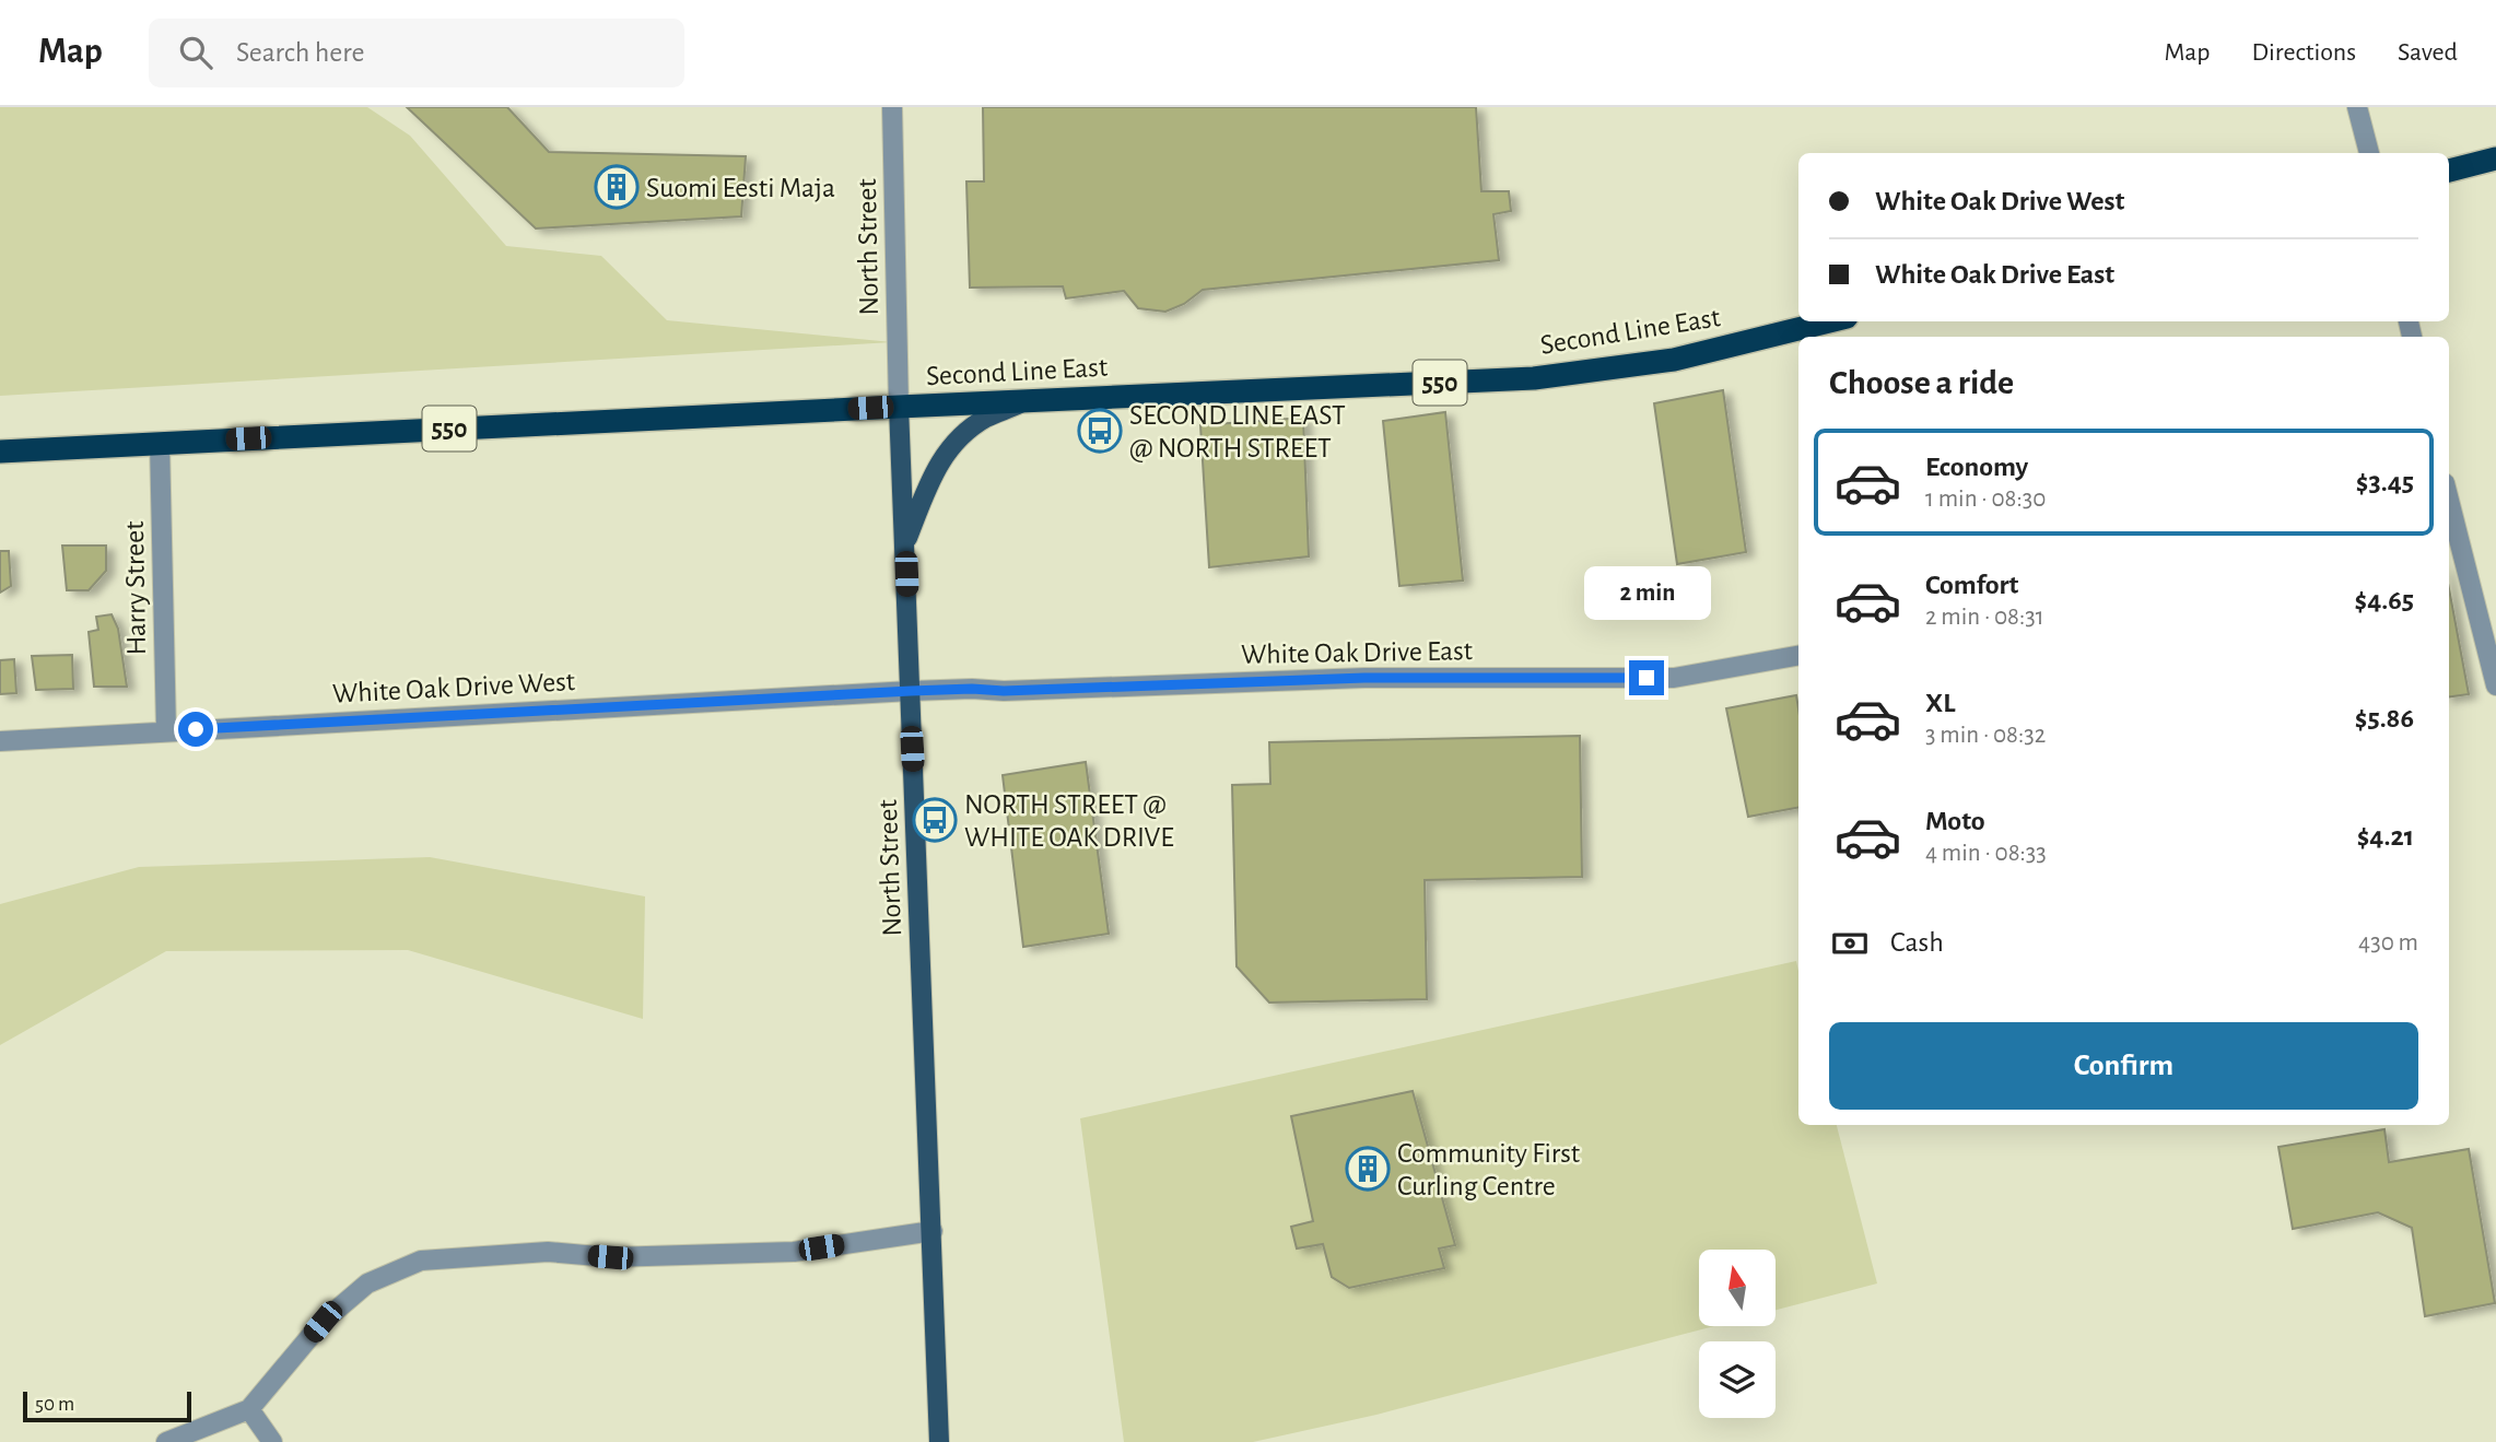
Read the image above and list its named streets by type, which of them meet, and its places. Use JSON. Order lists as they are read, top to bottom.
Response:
{
  "streets": {
    "highway": ["Second Line East", "550"],
    "main road": ["North Street"],
    "street": ["Harry Street", "White Oak Drive East", "White Oak Drive West"]
  },
  "crossings": [
    ["North Street", "Second Line East"],
    ["North Street", "White Oak Drive East"],
    ["North Street", "White Oak Drive West"],
    ["Second Line East", "Harry Street"],
    ["Harry Street", "White Oak Drive West"],
    ["White Oak Drive East", "White Oak Drive West"]
  ],
  "places": {
    "building": ["Suomi Eesti Maja", "Community First Curling Centre"],
    "bus stop": ["SECOND LINE EAST @ NORTH STREET", "NORTH STREET @ WHITE OAK DRIVE"]
  },
  "scale_bar": "50 m",
  "north": "top",
  "page": {
    "header": "Map",
    "search": "Search here",
    "nav": ["Map", "Directions", "Saved"],
    "banner": ["White Oak Drive West", "White Oak Drive East"],
    "heading": "Choose a ride",
    "list": [
      {
        "name": "Economy",
        "note": "1 min · 08:30",
        "value": "$3.45"
      },
      {
        "name": "Comfort",
        "note": "2 min · 08:31",
        "value": "$4.65"
      },
      {
        "name": "XL",
        "note": "3 min · 08:32",
        "value": "$5.86"
      },
      {
        "name": "Moto",
        "note": "4 min · 08:33",
        "value": "$4.21"
      }
    ],
    "bubble": "2 min",
    "pay": ["Cash", "430 m"],
    "buttons": "Confirm",
    "scale": "50 m"
  }
}
